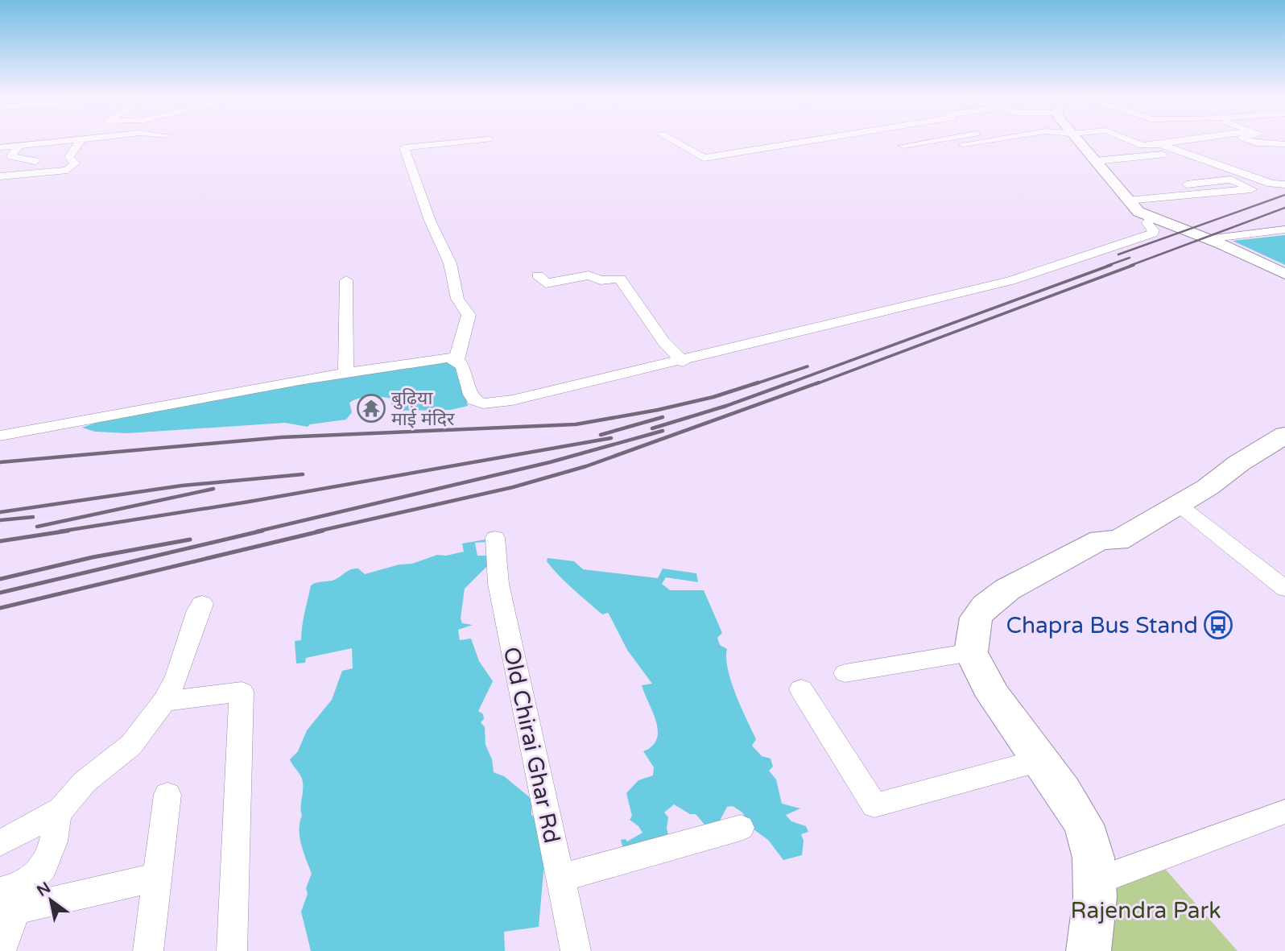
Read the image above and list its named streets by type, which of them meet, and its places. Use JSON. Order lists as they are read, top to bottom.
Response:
{
  "streets": {
    "street": ["Old Chirai Ghar Rd"]
  },
  "parks": ["Rajendra Park"],
  "places": {
    "temple": ["बुढ़िया माई मंदिर"],
    "bus stop": ["Chapra Bus Stand"]
  },
  "north": "top left"
}
